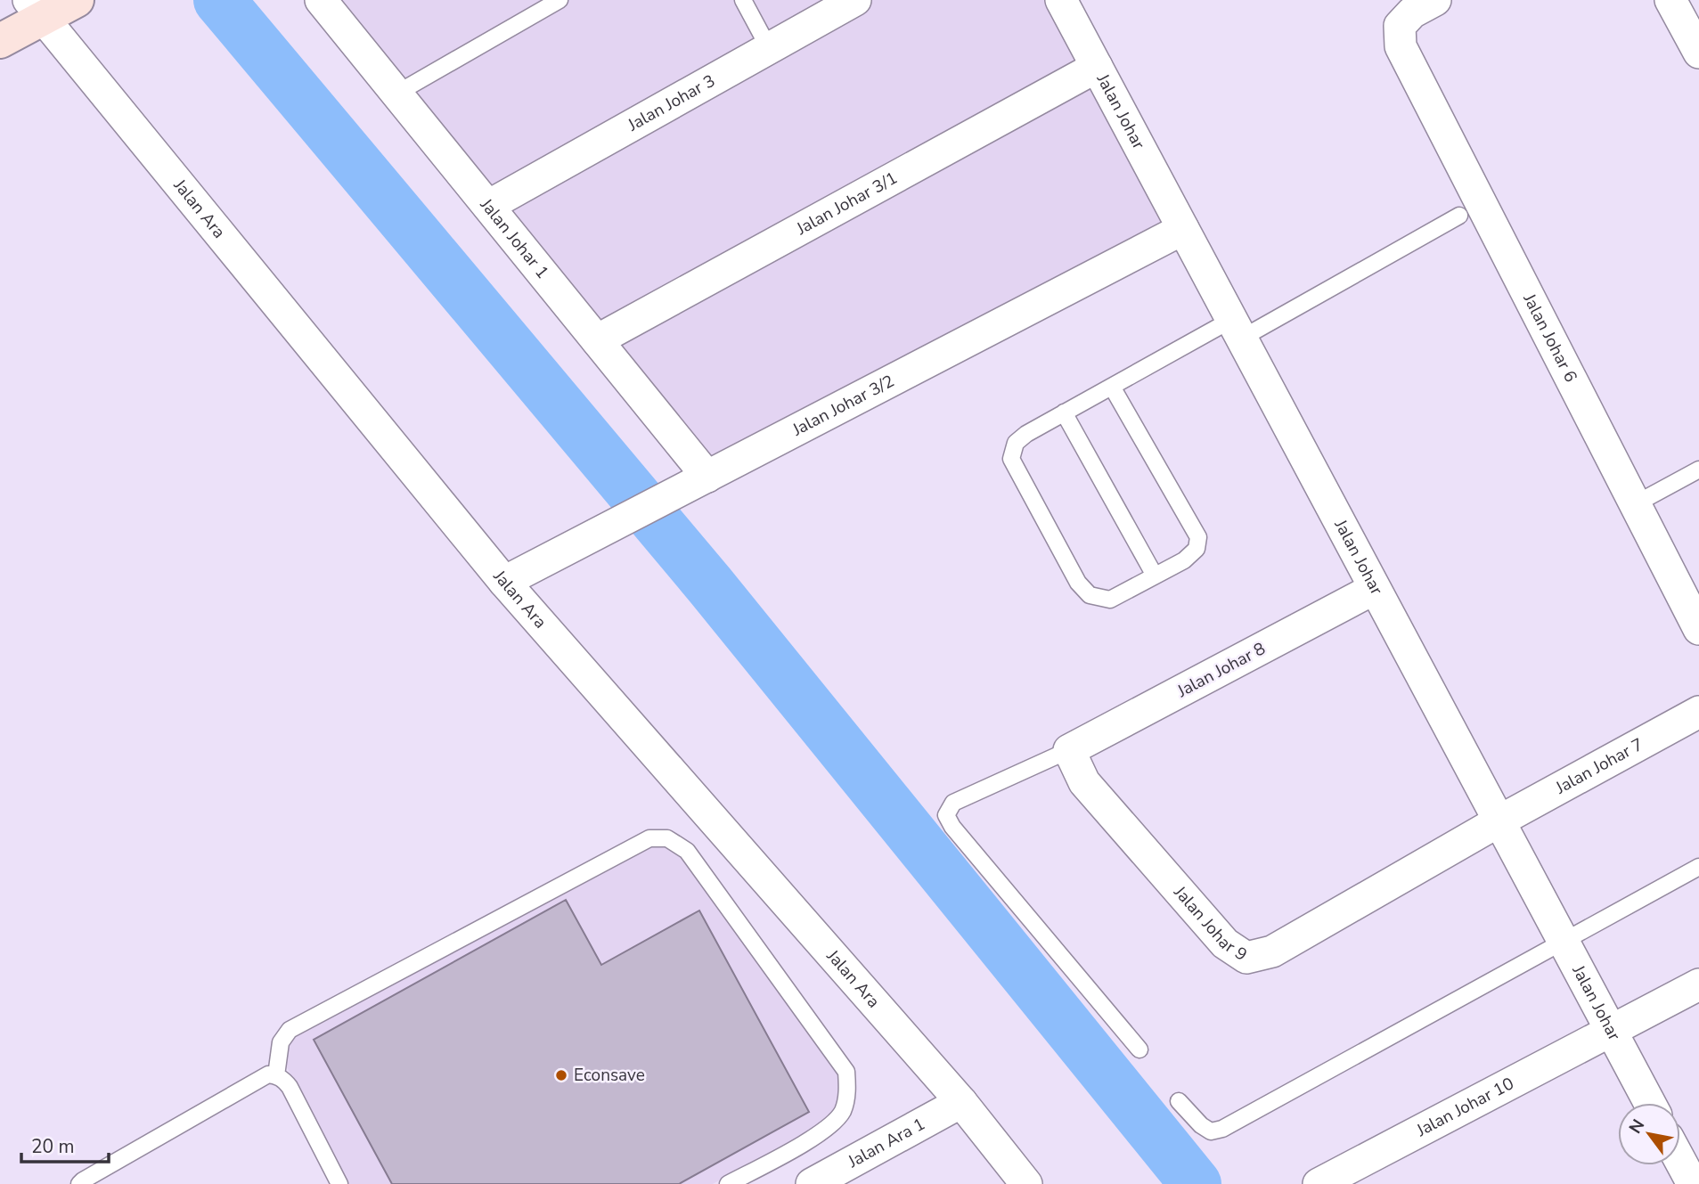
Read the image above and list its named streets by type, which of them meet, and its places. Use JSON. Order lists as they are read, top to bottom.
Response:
{
  "streets": {
    "street": [
      "Jalan Johar 3",
      "Jalan Johar",
      "Jalan Johar 3/1",
      "Jalan Ara",
      "Jalan Johar 1",
      "Jalan Johar 6",
      "Jalan Johar 3/2",
      "Jalan Johar 8",
      "Jalan Johar 7",
      "Jalan Johar 9",
      "Jalan Johar 10",
      "Jalan Ara 1"
    ]
  },
  "crossings": [
    ["Jalan Johar 3", "Jalan Johar 1"],
    ["Jalan Johar", "Jalan Johar 3/1"],
    ["Jalan Johar", "Jalan Johar 3/2"],
    ["Jalan Johar", "Jalan Johar 8"],
    ["Jalan Johar", "Jalan Johar 7"],
    ["Jalan Johar", "Jalan Johar 9"],
    ["Jalan Johar", "Jalan Johar 10"],
    ["Jalan Johar 3/1", "Jalan Johar 1"],
    ["Jalan Ara", "Jalan Johar 3/2"],
    ["Jalan Ara", "Jalan Ara 1"],
    ["Jalan Johar 1", "Jalan Johar 3/2"],
    ["Jalan Johar 8", "Jalan Johar 9"],
    ["Jalan Johar 7", "Jalan Johar 9"]
  ],
  "places": ["Econsave"],
  "scale_bar": "20 m",
  "north": "top left"
}
